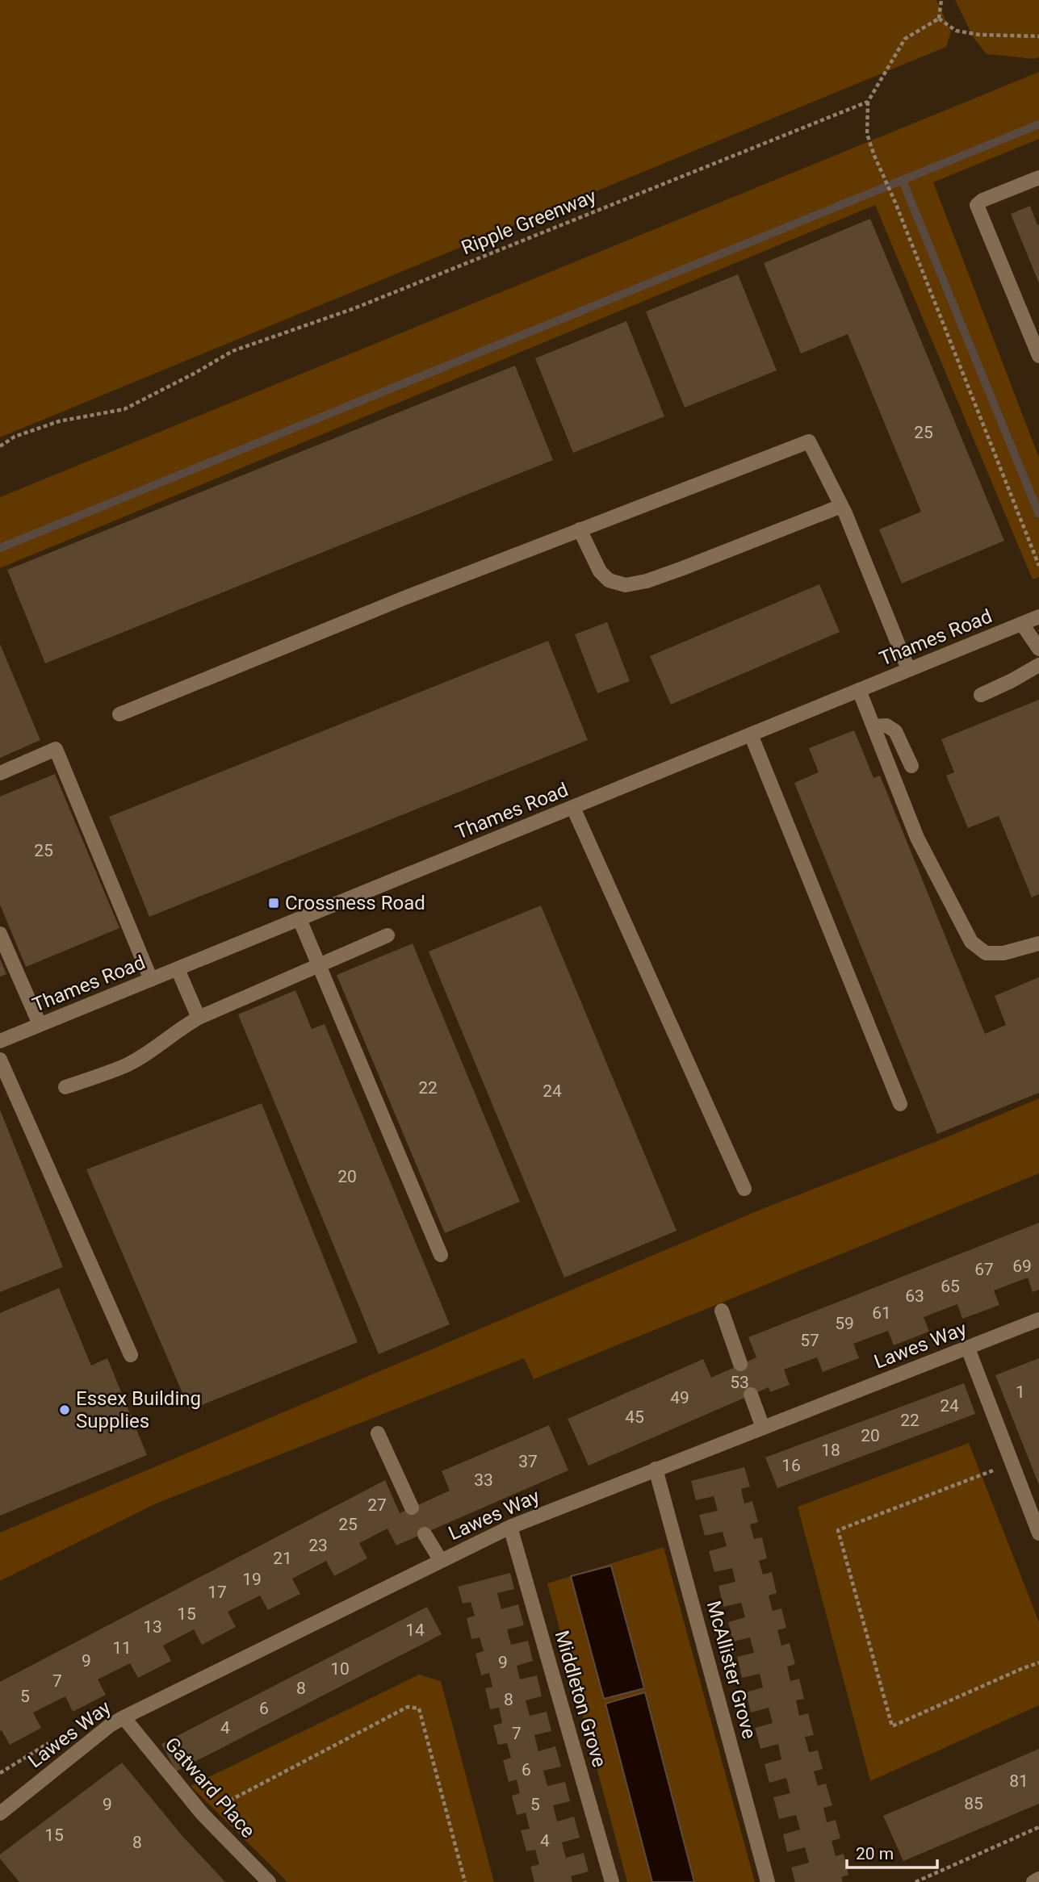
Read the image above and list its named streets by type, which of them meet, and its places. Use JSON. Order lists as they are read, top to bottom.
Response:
{
  "streets": {
    "street": [
      "Thames Road",
      "Lawes Way",
      "McAllister Grove",
      "Middleton Grove",
      "Gatward Place"
    ],
    "path": ["Ripple Greenway"]
  },
  "crossings": [
    ["Lawes Way", "McAllister Grove"],
    ["Lawes Way", "Middleton Grove"],
    ["Lawes Way", "Gatward Place"]
  ],
  "places": {
    "transit": ["Crossness Road"],
    "other": ["Essex Building Supplies"]
  },
  "house_numbers": [
    "25",
    "25",
    "22",
    "24",
    "20",
    "69",
    "67",
    "65",
    "63",
    "61",
    "59",
    "57",
    "53",
    "1",
    "49",
    "24",
    "45",
    "22",
    "20",
    "18",
    "37",
    "16",
    "33",
    "27",
    "25",
    "23",
    "21",
    "19",
    "17",
    "15",
    "13",
    "14",
    "11",
    "9",
    "9",
    "10",
    "7",
    "8",
    "5",
    "8",
    "6",
    "4",
    "7",
    "6",
    "81",
    "85",
    "9",
    "5",
    "15",
    "4",
    "8"
  ],
  "scale_bar": "20 m"
}
